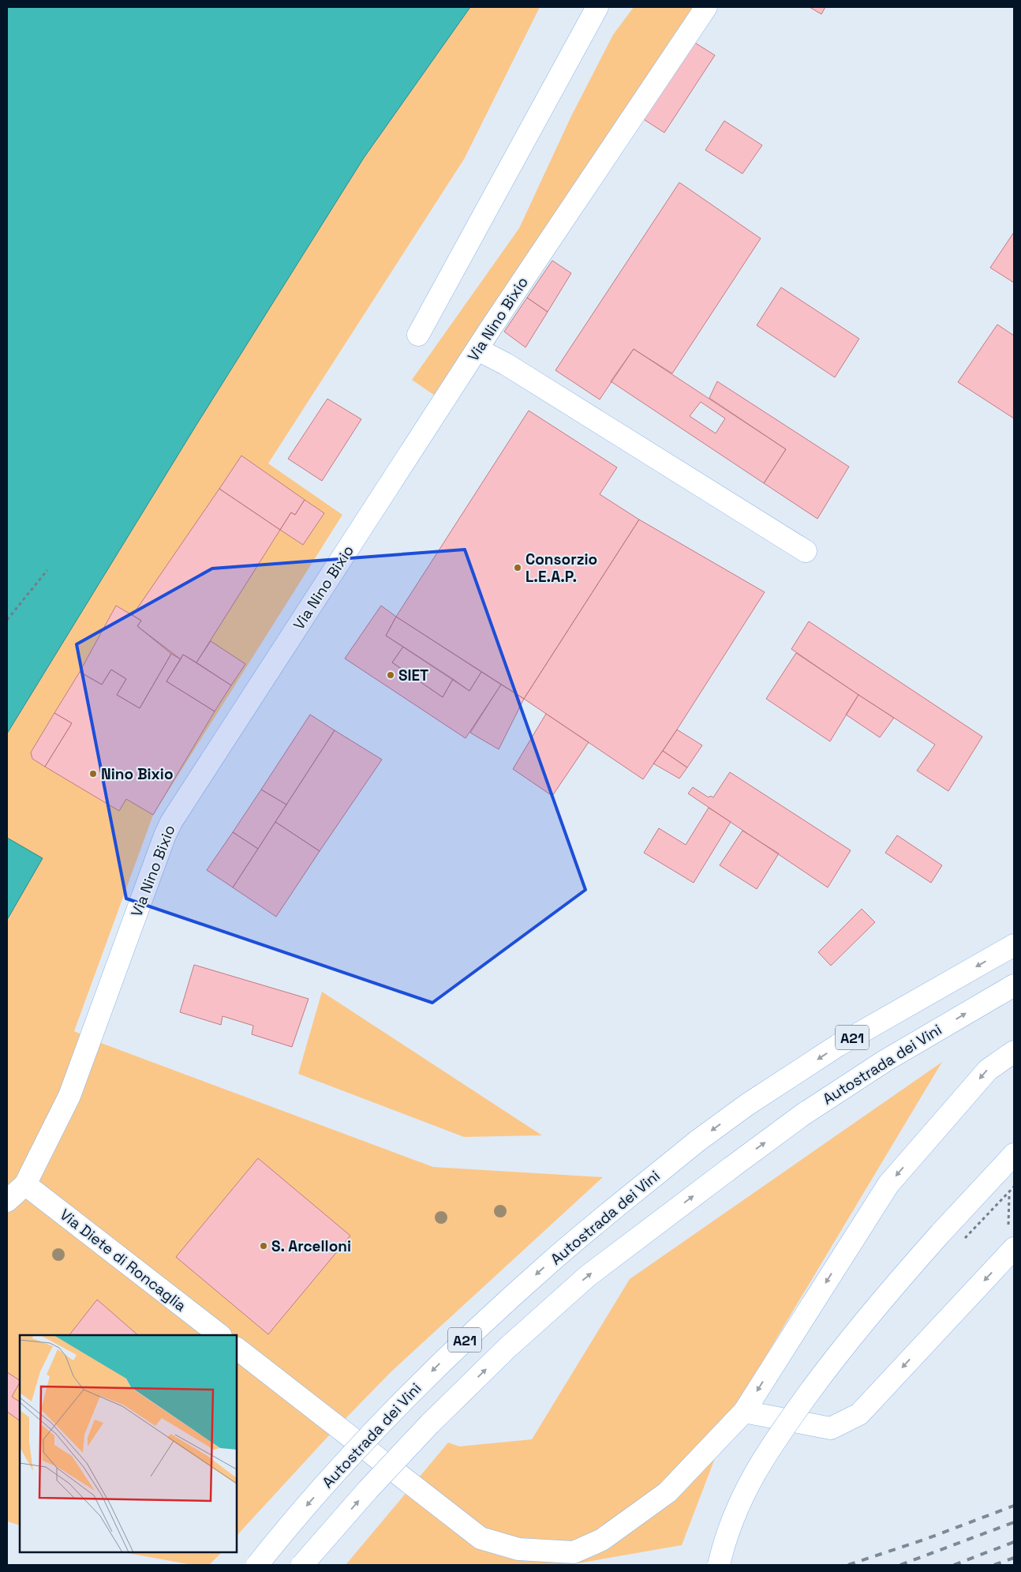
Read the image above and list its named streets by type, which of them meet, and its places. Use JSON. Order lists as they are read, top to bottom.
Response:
{
  "streets": {
    "main road": [
      "Via Nino Bixio",
      "A21",
      "Autostrada dei Vini",
      "Via Diete di Roncaglia"
    ]
  },
  "crossings": [
    ["Via Nino Bixio", "Via Diete di Roncaglia"]
  ],
  "places": [
    "Consorzio L.E.A.P.",
    "SIET",
    "Nino Bixio",
    "S. Arcelloni"
  ]
}
